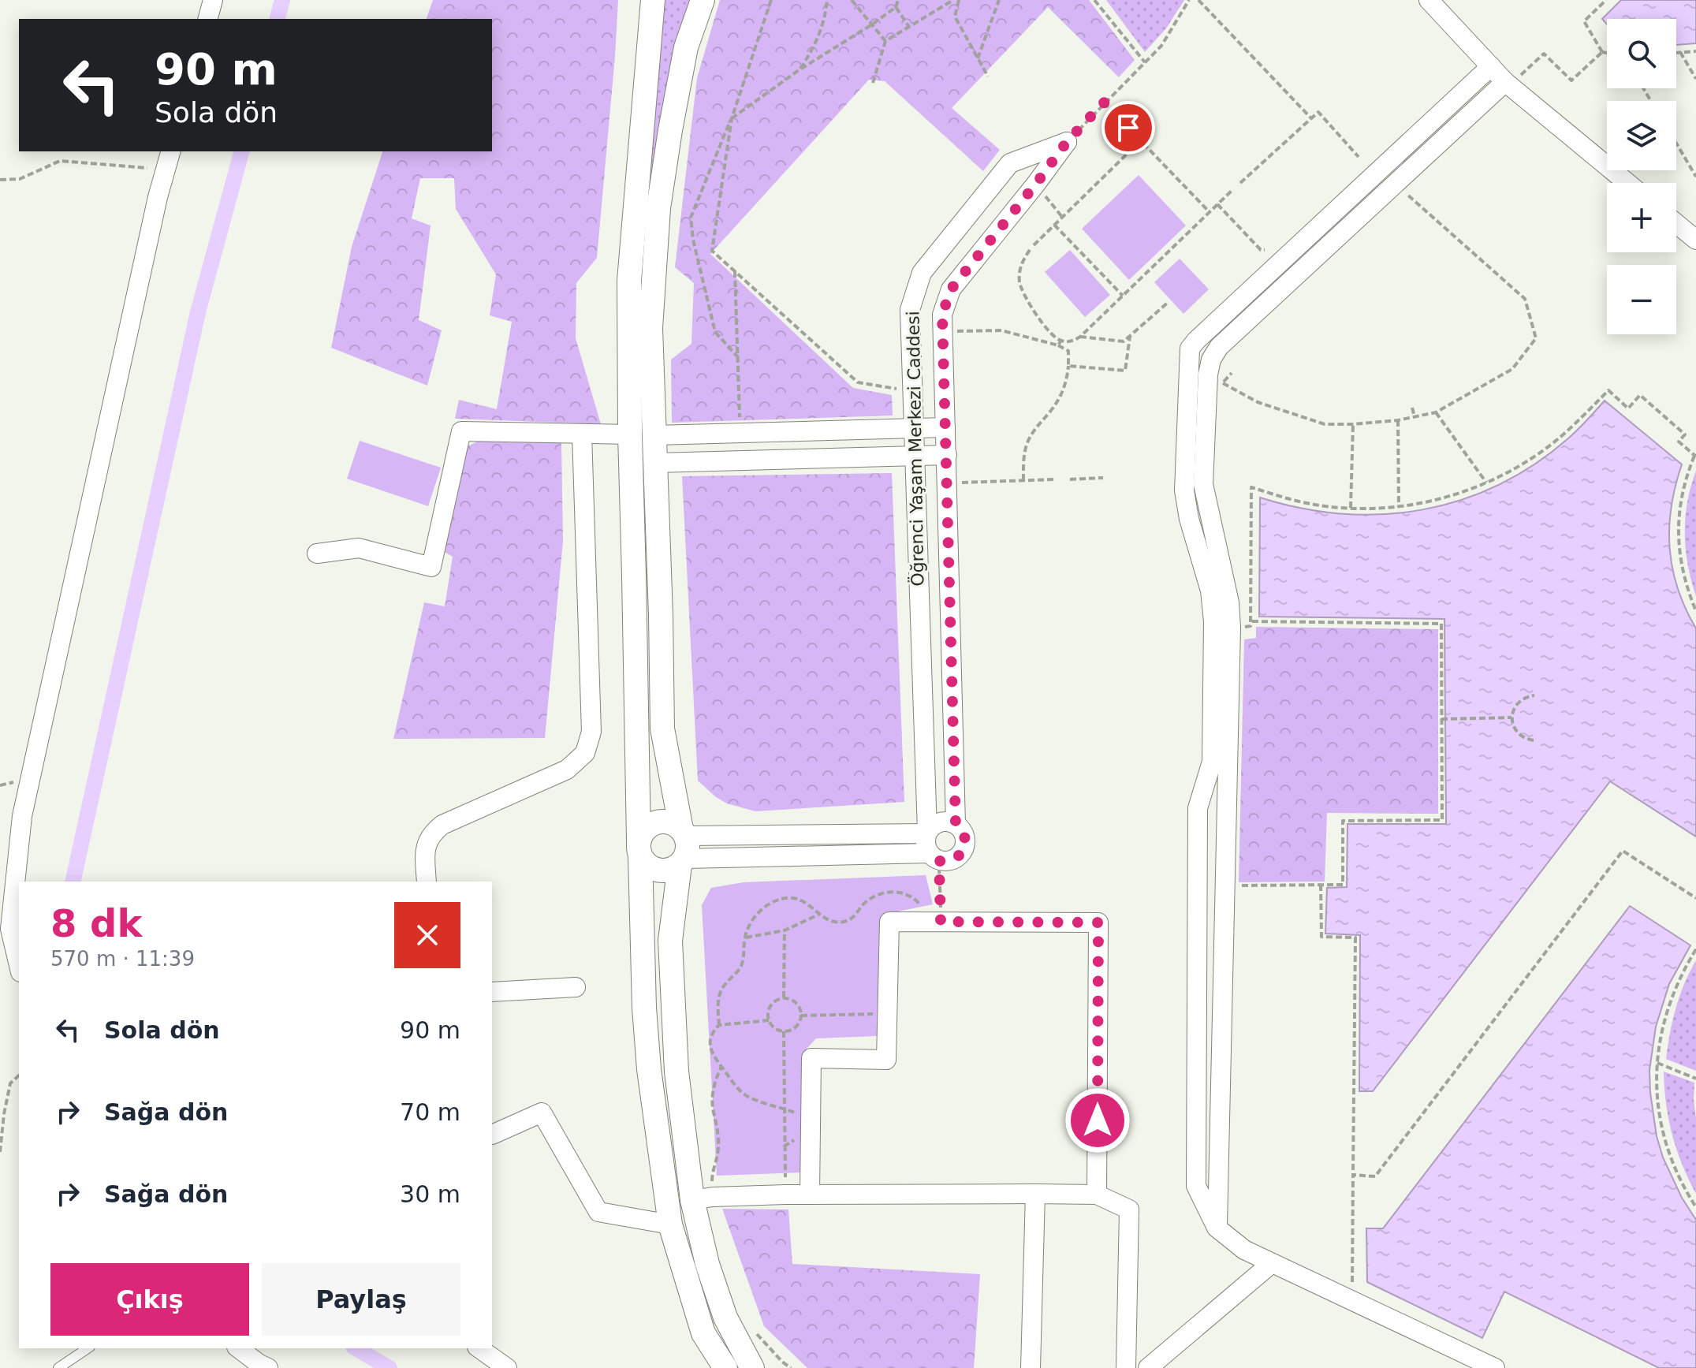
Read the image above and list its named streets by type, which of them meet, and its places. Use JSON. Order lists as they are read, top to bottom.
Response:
{
  "streets": {
    "street": ["Öğrenci Yaşam Merkezi Caddesi"]
  },
  "page": {
    "map_buttons": ["+", "−"],
    "turn": ["90 m", "Sola dön"],
    "heading": ["8 dk", "570 m · 11:39"],
    "list": [
      {
        "name": "Sola dön",
        "value": "90 m"
      },
      {
        "name": "Sağa dön",
        "value": "70 m"
      },
      {
        "name": "Sağa dön",
        "value": "30 m"
      }
    ],
    "buttons": ["Çıkış", "Paylaş"]
  }
}
